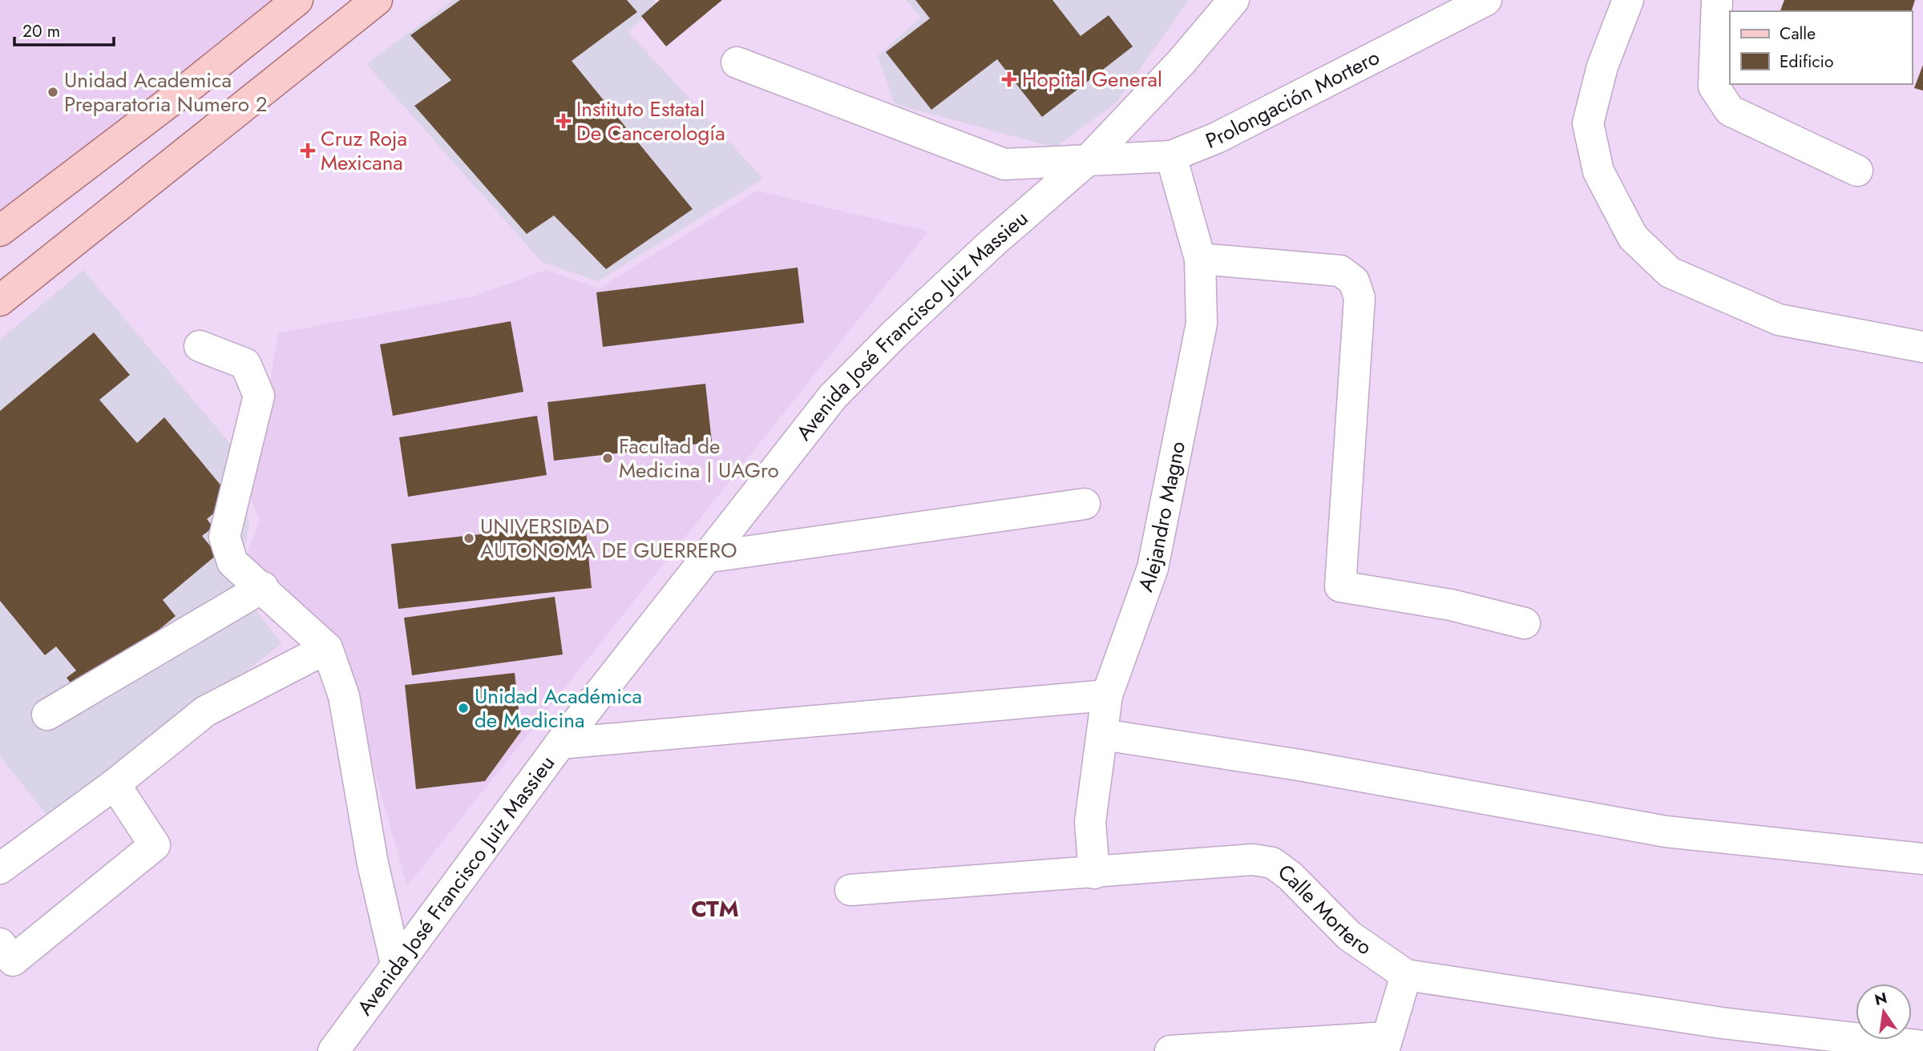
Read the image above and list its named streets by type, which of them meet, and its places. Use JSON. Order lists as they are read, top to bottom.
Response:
{
  "streets": {
    "street": [
      "Prolongación Mortero",
      "Avenida José Francisco Juiz Massieu",
      "Alejandro Magno",
      "Calle Mortero"
    ]
  },
  "crossings": [
    ["Prolongación Mortero", "Avenida José Francisco Juiz Massieu"],
    ["Prolongación Mortero", "Alejandro Magno"],
    ["Alejandro Magno", "Calle Mortero"]
  ],
  "districts": ["CTM"],
  "places": {
    "health": ["Hopital General", "Instituto Estatal De Cancerología", "Cruz Roja Mexicana"],
    "other": [
      "Unidad Academica Preparatoria Numero 2",
      "Facultad de Medicina | UAGro",
      "UNIVERSIDAD AUTONOMA DE GUERRERO",
      "Unidad Académica de Medicina"
    ]
  },
  "legend": ["Calle", "Edificio"],
  "scale_bar": "20 m",
  "north": "top"
}
